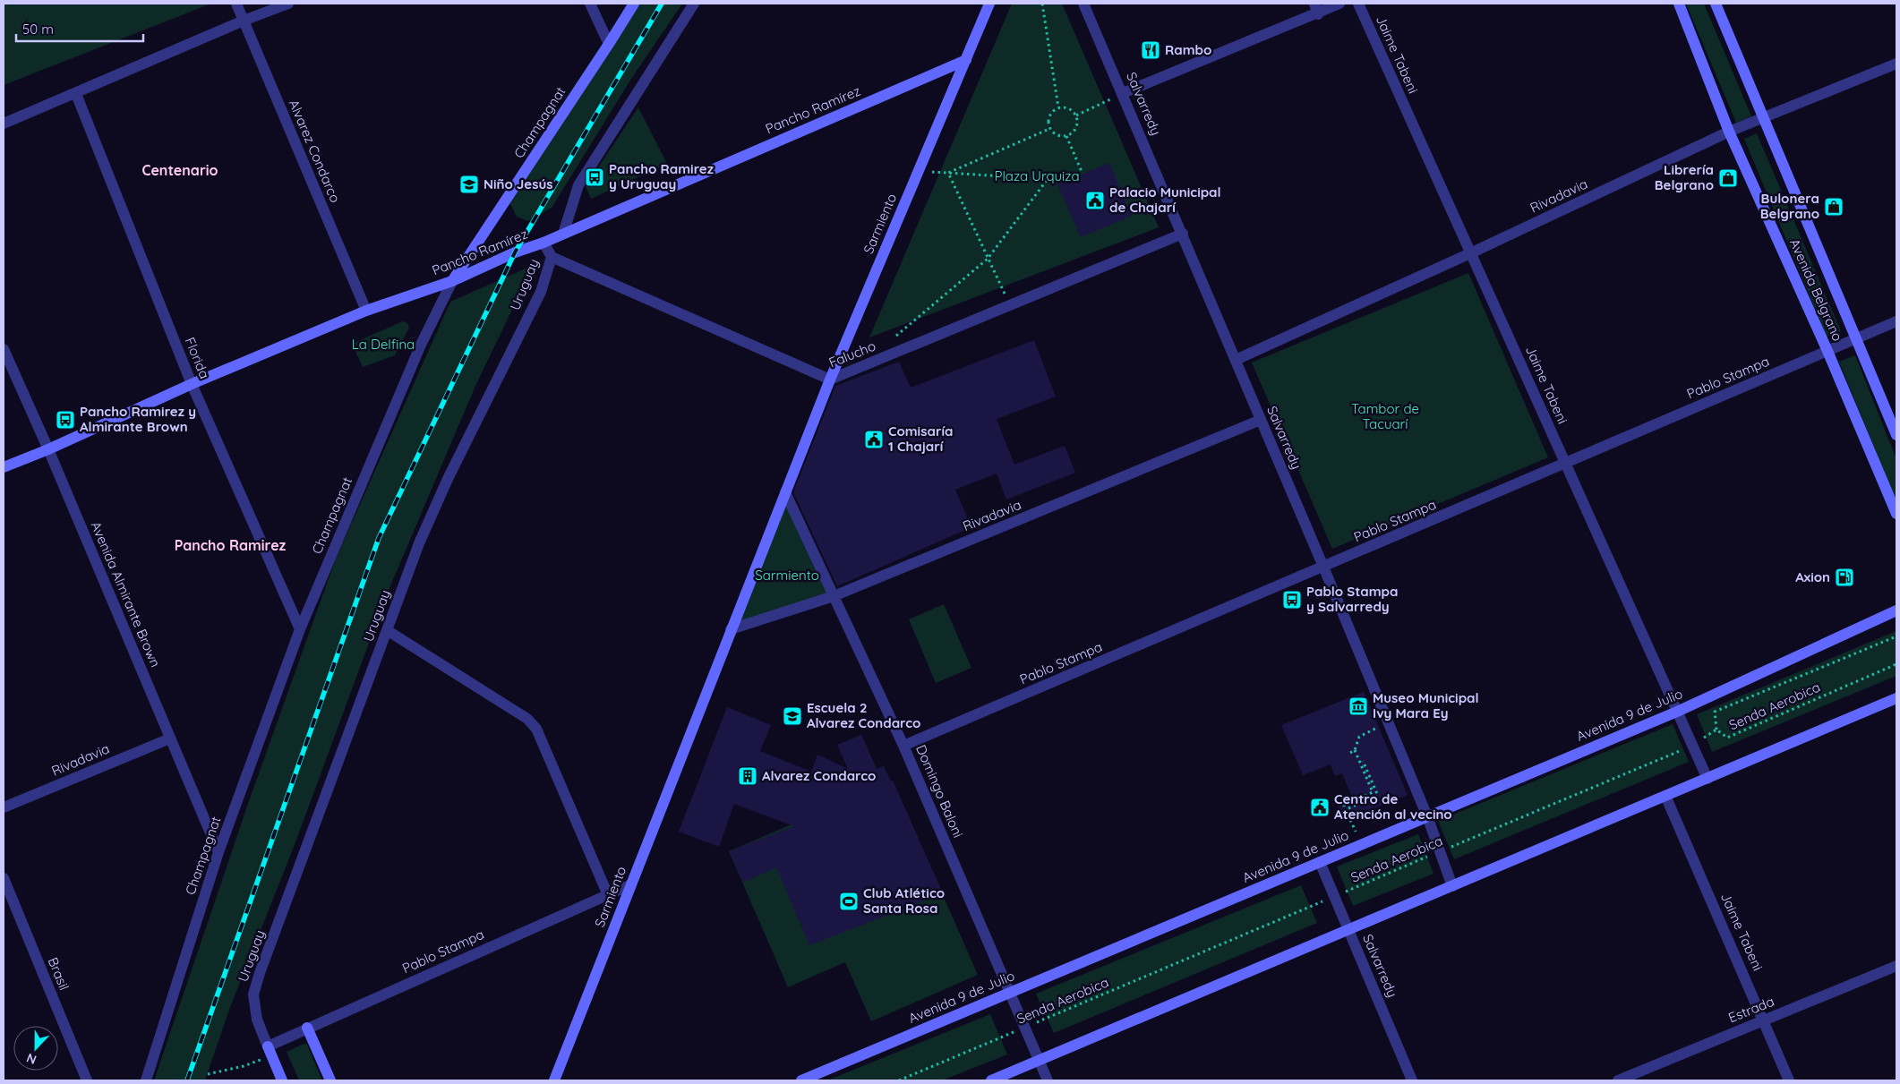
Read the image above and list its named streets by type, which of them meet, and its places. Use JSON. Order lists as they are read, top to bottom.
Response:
{
  "streets": {
    "main road": [
      "Pancho Ramírez",
      "Champagnat",
      "Sarmiento",
      "Avenida Belgrano",
      "Avenida 9 de Julio"
    ],
    "street": [
      "Jaime Tabeni",
      "Salvarredy",
      "Alvarez Condarco",
      "Rivadavia",
      "Uruguay",
      "Falucho",
      "Florida",
      "Pablo Stampa",
      "Avenida Almirante Brown",
      "Domingo Baloni",
      "Brasil",
      "Estrada"
    ],
    "path": ["Senda Aerobica"]
  },
  "crossings": [
    ["Jaime Tabeni", "Rivadavia"],
    ["Jaime Tabeni", "Pablo Stampa"],
    ["Jaime Tabeni", "Senda Aerobica"],
    ["Jaime Tabeni", "Avenida 9 de Julio"],
    ["Jaime Tabeni", "Estrada"],
    ["Salvarredy", "Rivadavia"],
    ["Salvarredy", "Falucho"],
    ["Salvarredy", "Pablo Stampa"],
    ["Salvarredy", "Senda Aerobica"],
    ["Salvarredy", "Avenida 9 de Julio"],
    ["Pancho Ramírez", "Champagnat"],
    ["Pancho Ramírez", "Alvarez Condarco"],
    ["Pancho Ramírez", "Sarmiento"],
    ["Pancho Ramírez", "Florida"],
    ["Pancho Ramírez", "Avenida Almirante Brown"],
    ["Champagnat", "Florida"],
    ["Champagnat", "Avenida Almirante Brown"],
    ["Rivadavia", "Sarmiento"],
    ["Rivadavia", "Avenida Belgrano"],
    ["Rivadavia", "Avenida Almirante Brown"],
    ["Rivadavia", "Domingo Baloni"],
    ["Sarmiento", "Falucho"],
    ["Sarmiento", "Pablo Stampa"],
    ["Sarmiento", "Domingo Baloni"],
    ["Uruguay", "Falucho"],
    ["Uruguay", "Pablo Stampa"],
    ["Avenida Belgrano", "Pablo Stampa"],
    ["Pablo Stampa", "Domingo Baloni"],
    ["Senda Aerobica", "Domingo Baloni"],
    ["Avenida 9 de Julio", "Domingo Baloni"]
  ],
  "districts": ["Centenario", "Pancho Ramirez"],
  "parks": [
    "Plaza Urquiza",
    "La Delfina",
    "Tambor de Tacuarí",
    "Sarmiento"
  ],
  "places": {
    "restaurant": ["Rambo"],
    "bus stop": ["Pancho Ramirez y Uruguay", "Pancho Ramirez y Almirante Brown", "Pablo Stampa y Salvarredy"],
    "shop": ["Librería Belgrano", "Bulonera Belgrano"],
    "school or university": ["Niño Jesús", "Escuela 2 Alvarez Condarco"],
    "public building": ["Palacio Municipal de Chajarí", "Comisaría 1 Chajarí", "Centro de Atención al vecino"],
    "fuel station": ["Axion"],
    "museum": ["Museo Municipal Ivy Mara Ey"],
    "building": ["Alvarez Condarco"],
    "sports": ["Club Atlético Santa Rosa"]
  },
  "scale_bar": "50 m",
  "north": "bottom"
}
